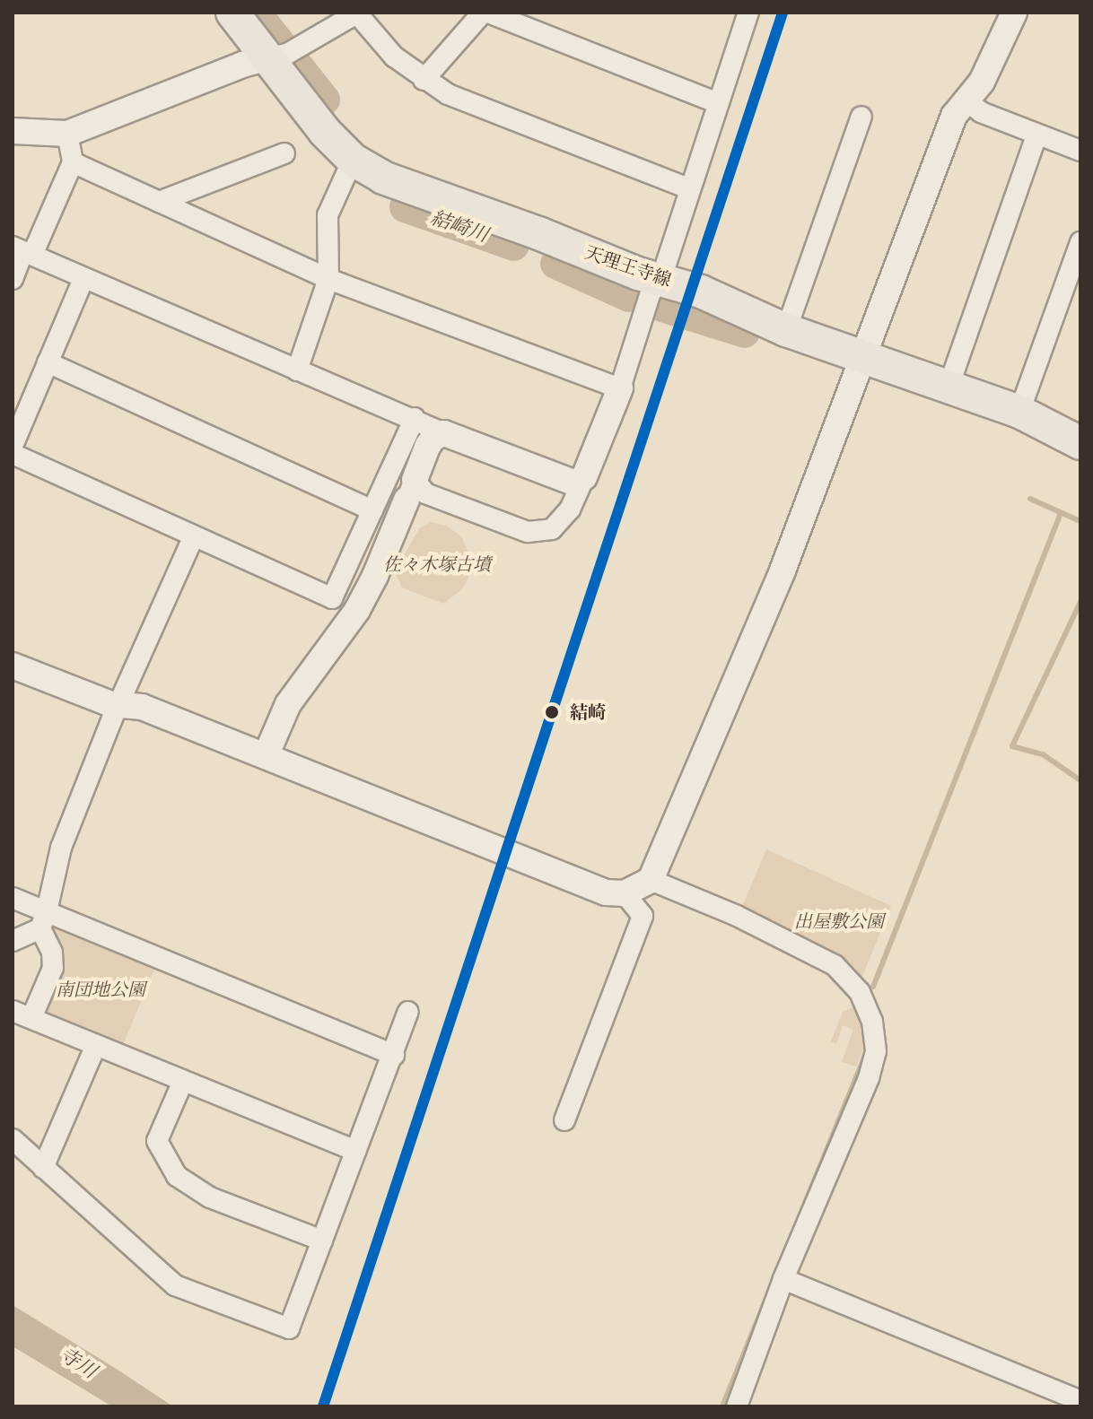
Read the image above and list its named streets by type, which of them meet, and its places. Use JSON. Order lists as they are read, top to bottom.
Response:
{
  "streets": {
    "main road": ["天理王寺線"]
  },
  "water": ["結崎川", "寺川"],
  "parks": ["佐々木塚古墳", "出屋敷公園", "南団地公園"],
  "places": ["結崎"]
}
